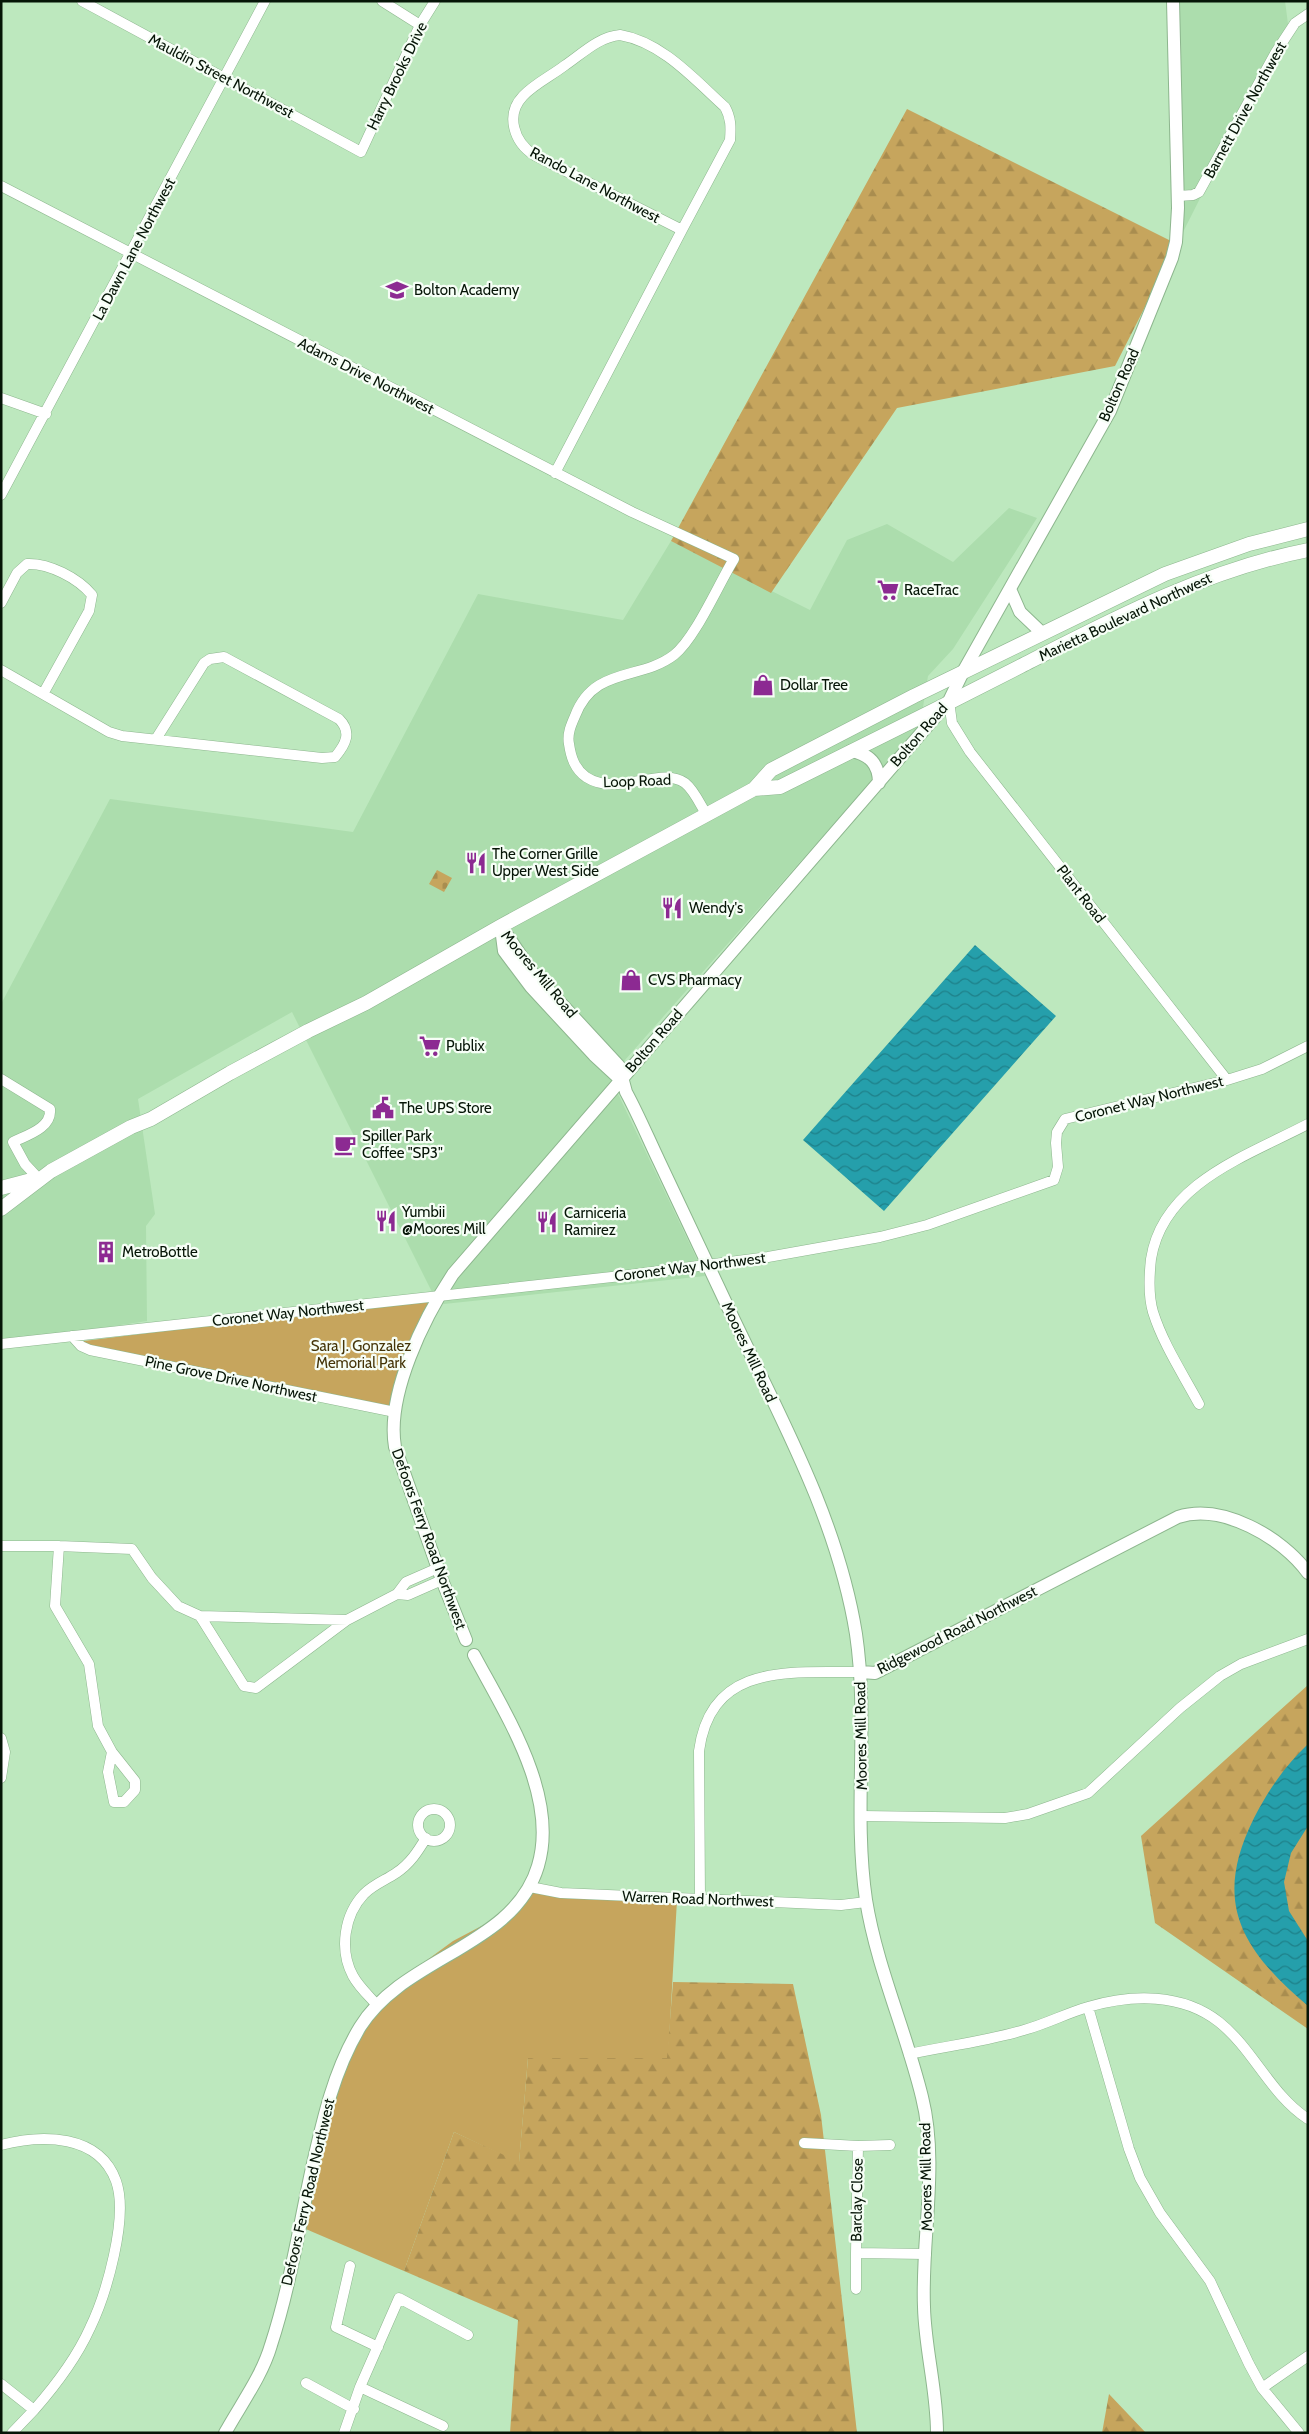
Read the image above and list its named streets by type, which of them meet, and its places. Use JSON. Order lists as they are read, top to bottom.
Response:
{
  "streets": {
    "main road": ["Marietta Boulevard Northwest"],
    "street": [
      "Mauldin Street Northwest",
      "Harry Brooks Drive",
      "Barnett Drive Northwest",
      "Rando Lane Northwest",
      "La Dawn Lane Northwest",
      "Adams Drive Northwest",
      "Bolton Road",
      "Loop Road",
      "Plant Road",
      "Moores Mill Road",
      "Coronet Way Northwest",
      "Pine Grove Drive Northwest",
      "Defoors Ferry Road Northwest",
      "Ridgewood Road Northwest",
      "Warren Road Northwest",
      "Barclay Close"
    ]
  },
  "crossings": [
    ["Mauldin Street Northwest", "Harry Brooks Drive"],
    ["Mauldin Street Northwest", "La Dawn Lane Northwest"],
    ["Barnett Drive Northwest", "Bolton Road"],
    ["Rando Lane Northwest", "Adams Drive Northwest"],
    ["La Dawn Lane Northwest", "Adams Drive Northwest"],
    ["Adams Drive Northwest", "Loop Road"],
    ["Bolton Road", "Marietta Boulevard Northwest"],
    ["Bolton Road", "Plant Road"],
    ["Bolton Road", "Moores Mill Road"],
    ["Bolton Road", "Coronet Way Northwest"],
    ["Bolton Road", "Defoors Ferry Road Northwest"],
    ["Marietta Boulevard Northwest", "Plant Road"],
    ["Plant Road", "Coronet Way Northwest"],
    ["Moores Mill Road", "Coronet Way Northwest"],
    ["Moores Mill Road", "Ridgewood Road Northwest"],
    ["Moores Mill Road", "Warren Road Northwest"],
    ["Moores Mill Road", "Barclay Close"],
    ["Coronet Way Northwest", "Pine Grove Drive Northwest"],
    ["Coronet Way Northwest", "Defoors Ferry Road Northwest"],
    ["Pine Grove Drive Northwest", "Defoors Ferry Road Northwest"],
    ["Defoors Ferry Road Northwest", "Warren Road Northwest"],
    ["Ridgewood Road Northwest", "Warren Road Northwest"]
  ],
  "parks": ["Sara J. Gonzalez Memorial Park"],
  "places": {
    "school or university": ["Bolton Academy"],
    "supermarket": ["RaceTrac", "Publix"],
    "shop": ["Dollar Tree", "CVS Pharmacy"],
    "restaurant": [
      "The Corner Grille Upper West Side",
      "Wendy's",
      "Yumbii @Moores Mill",
      "Carniceria Ramirez"
    ],
    "public building": ["The UPS Store"],
    "cafe": ["Spiller Park Coffee \"SP3\""],
    "building": ["MetroBottle"]
  }
}
